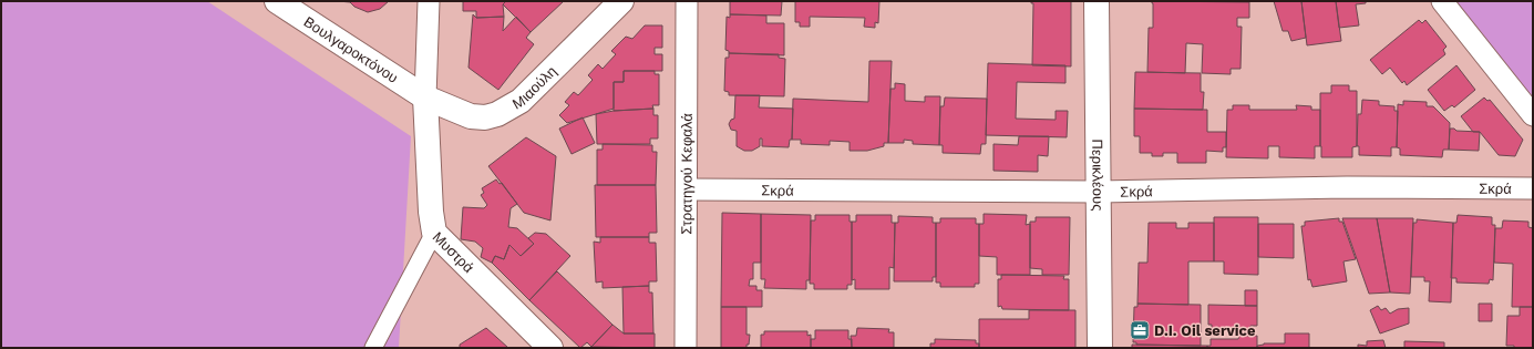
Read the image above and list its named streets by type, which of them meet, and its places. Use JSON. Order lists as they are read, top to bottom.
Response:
{
  "streets": {
    "street": [
      "Βουλγαροκτόνου",
      "Μιαούλη",
      "Στρατηγού Κεφαλά",
      "Περικλέους",
      "Σκρά",
      "Μυστρά"
    ]
  },
  "crossings": [
    ["Βουλγαροκτόνου", "Μιαούλη"],
    ["Βουλγαροκτόνου", "Μυστρά"],
    ["Μιαούλη", "Μυστρά"],
    ["Στρατηγού Κεφαλά", "Σκρά"],
    ["Περικλέους", "Σκρά"]
  ],
  "places": {
    "office": ["D.I. Oil service"]
  }
}
